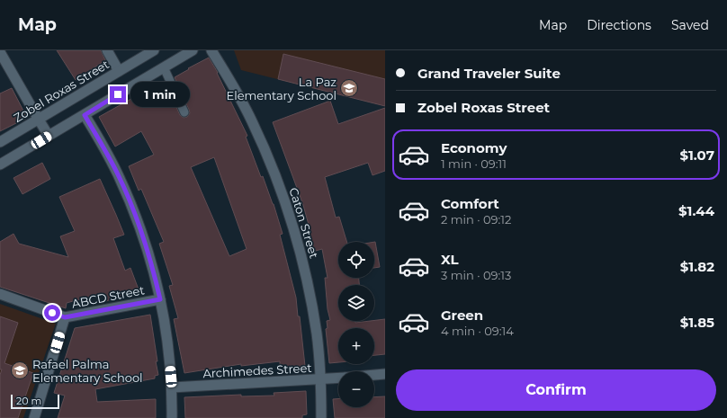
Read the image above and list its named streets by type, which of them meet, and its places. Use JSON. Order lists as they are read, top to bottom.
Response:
{
  "streets": {
    "street": [
      "Zobel Roxas Street",
      "Caton Street",
      "ABCD Street",
      "Archimedes Street"
    ]
  },
  "crossings": [
    ["Caton Street", "Archimedes Street"]
  ],
  "places": {
    "school or university": ["La Paz Elementary School", "Rafael Palma Elementary School"]
  },
  "scale_bar": "20 m",
  "page": {
    "header": "Map",
    "nav": ["Map", "Directions", "Saved"],
    "banner": ["Grand Traveler Suite", "Zobel Roxas Street"],
    "bubble": "1 min",
    "list": [
      {
        "name": "Economy",
        "note": "1 min · 09:11",
        "value": "$1.07"
      },
      {
        "name": "Comfort",
        "note": "2 min · 09:12",
        "value": "$1.44"
      },
      {
        "name": "XL",
        "note": "3 min · 09:13",
        "value": "$1.82"
      },
      {
        "name": "Green",
        "note": "4 min · 09:14",
        "value": "$1.85"
      }
    ],
    "map_buttons": ["+", "−"],
    "buttons": "Confirm",
    "scale": "20 m"
  }
}
